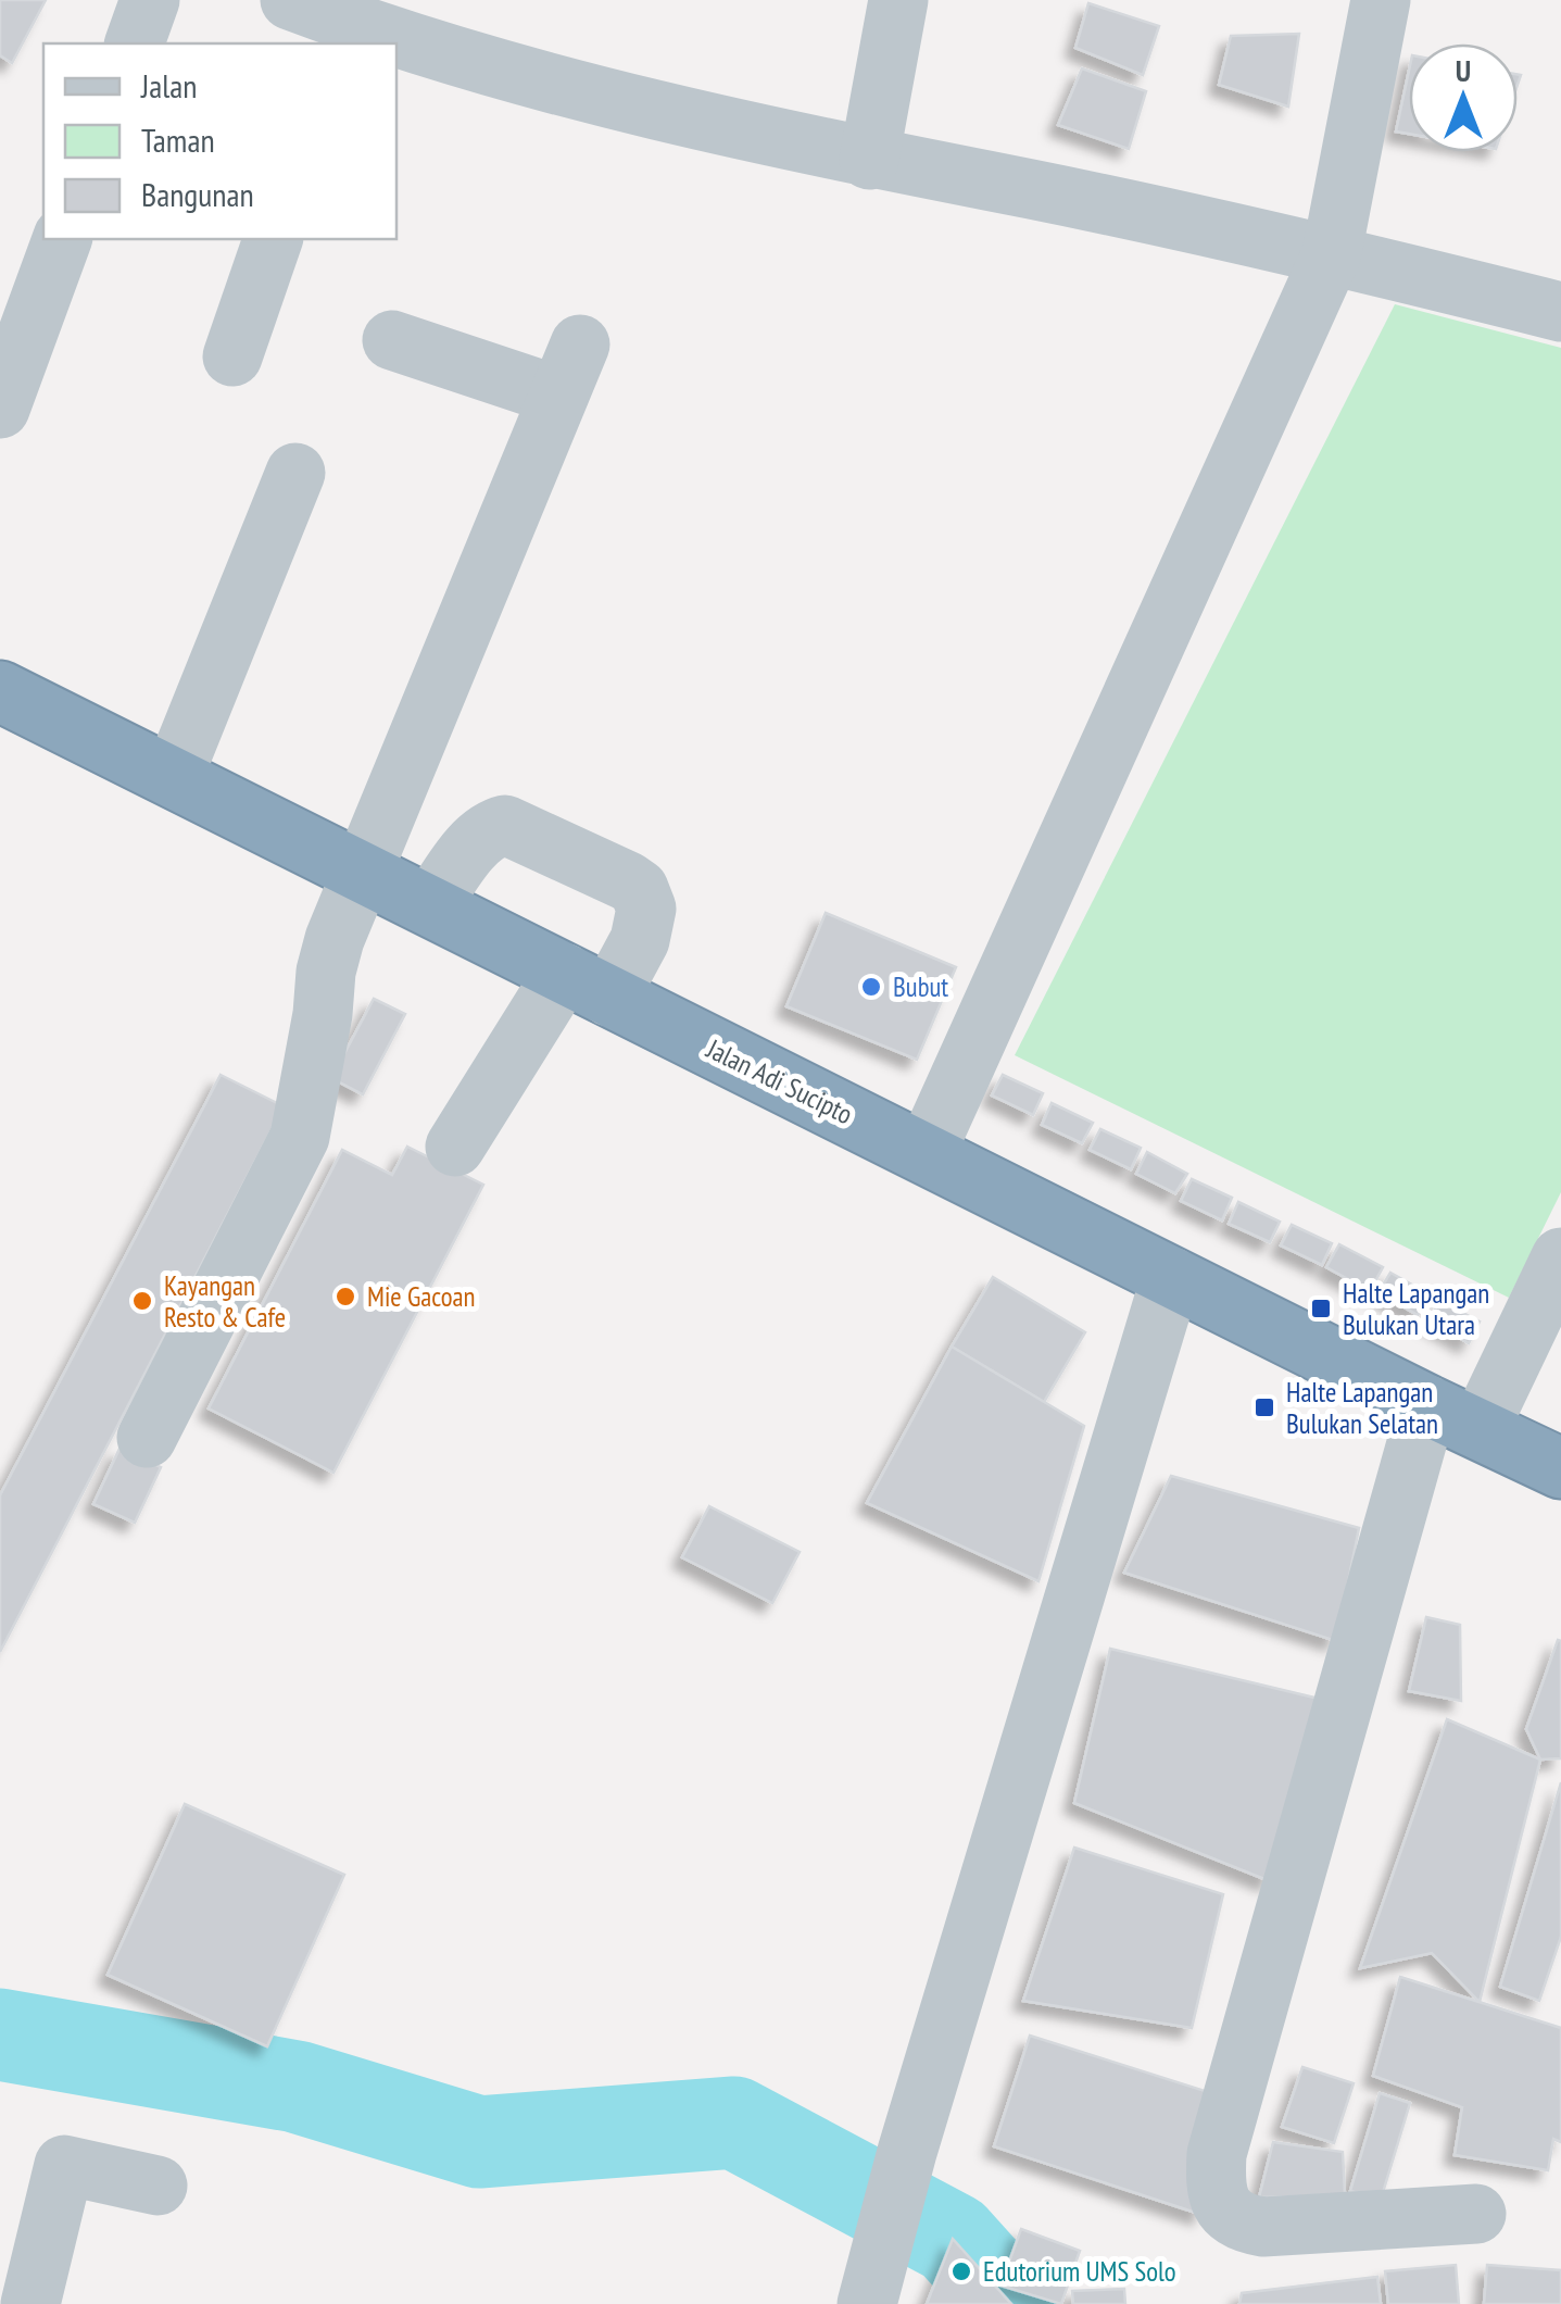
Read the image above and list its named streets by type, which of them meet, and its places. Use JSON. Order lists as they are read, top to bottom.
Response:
{
  "streets": {
    "highway": ["Jalan Adi Sucipto"]
  },
  "places": {
    "other": [
      "Bubut",
      "Mie Gacoan",
      "Kayangan Resto & Cafe",
      "Edutorium UMS Solo"
    ],
    "transit": ["Halte Lapangan Bulukan Utara", "Halte Lapangan Bulukan Selatan"]
  },
  "legend": ["Jalan", "Taman", "Bangunan"],
  "north": "top"
}
